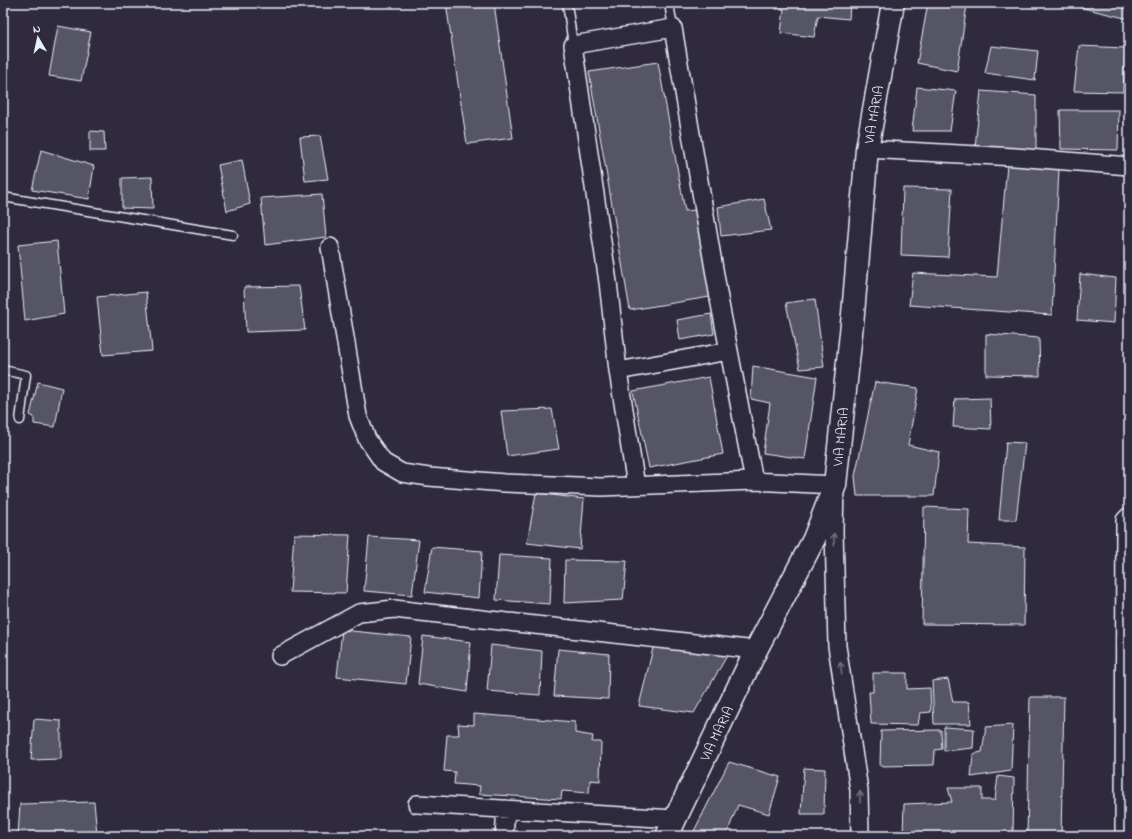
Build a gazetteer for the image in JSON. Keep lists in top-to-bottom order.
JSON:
{
  "streets": {
    "street": ["VIA MARIA"]
  },
  "north": "top"
}
